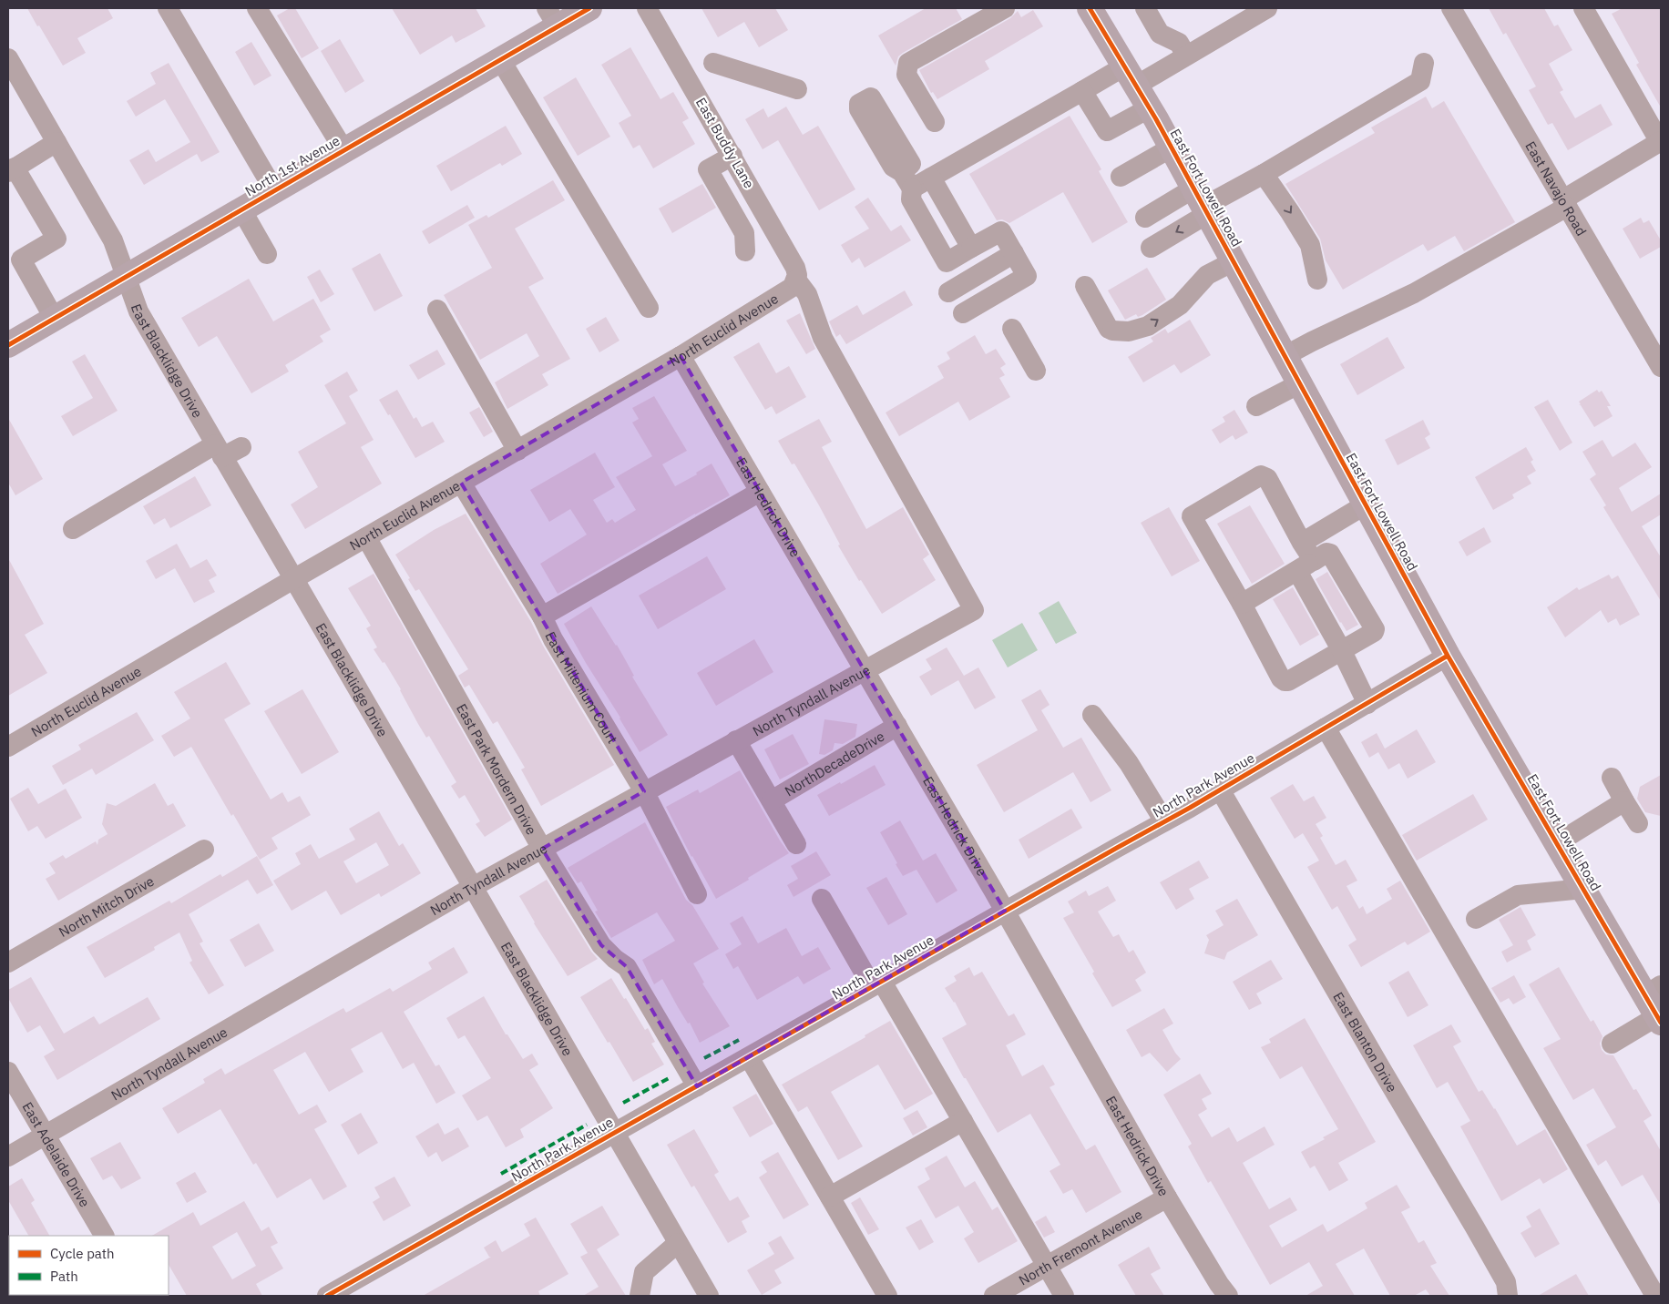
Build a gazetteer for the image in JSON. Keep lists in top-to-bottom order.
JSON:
{
  "streets": {
    "main road": ["North 1st Avenue", "East Fort Lowell Road"],
    "street": [
      "East Buddy Lane",
      "East Navajo Road",
      "North Euclid Avenue",
      "East Blacklidge Drive",
      "East Hedrick Drive",
      "East Millenium Court",
      "North Tyndall Avenue",
      "NorthDecadeDrive",
      "East Park Mordern Drive",
      "North Park Avenue",
      "North Mitch Drive",
      "East Blanton Drive",
      "East Adelaide Drive",
      "North Fremont Avenue"
    ]
  },
  "crossings": [
    ["East Buddy Lane", "North Euclid Avenue"],
    ["East Buddy Lane", "North Tyndall Avenue"],
    ["North 1st Avenue", "East Blacklidge Drive"],
    ["East Fort Lowell Road", "North Park Avenue"],
    ["North Euclid Avenue", "East Blacklidge Drive"],
    ["North Euclid Avenue", "East Hedrick Drive"],
    ["North Euclid Avenue", "East Millenium Court"],
    ["North Euclid Avenue", "East Park Mordern Drive"],
    ["East Blacklidge Drive", "North Tyndall Avenue"],
    ["East Blacklidge Drive", "North Park Avenue"],
    ["East Hedrick Drive", "North Tyndall Avenue"],
    ["East Hedrick Drive", "NorthDecadeDrive"],
    ["East Hedrick Drive", "North Park Avenue"],
    ["East Hedrick Drive", "North Fremont Avenue"],
    ["East Millenium Court", "North Tyndall Avenue"],
    ["North Tyndall Avenue", "East Park Mordern Drive"],
    ["North Tyndall Avenue", "East Adelaide Drive"],
    ["East Park Mordern Drive", "North Park Avenue"],
    ["North Park Avenue", "East Blanton Drive"]
  ],
  "legend": ["Cycle path", "Path"]
}
